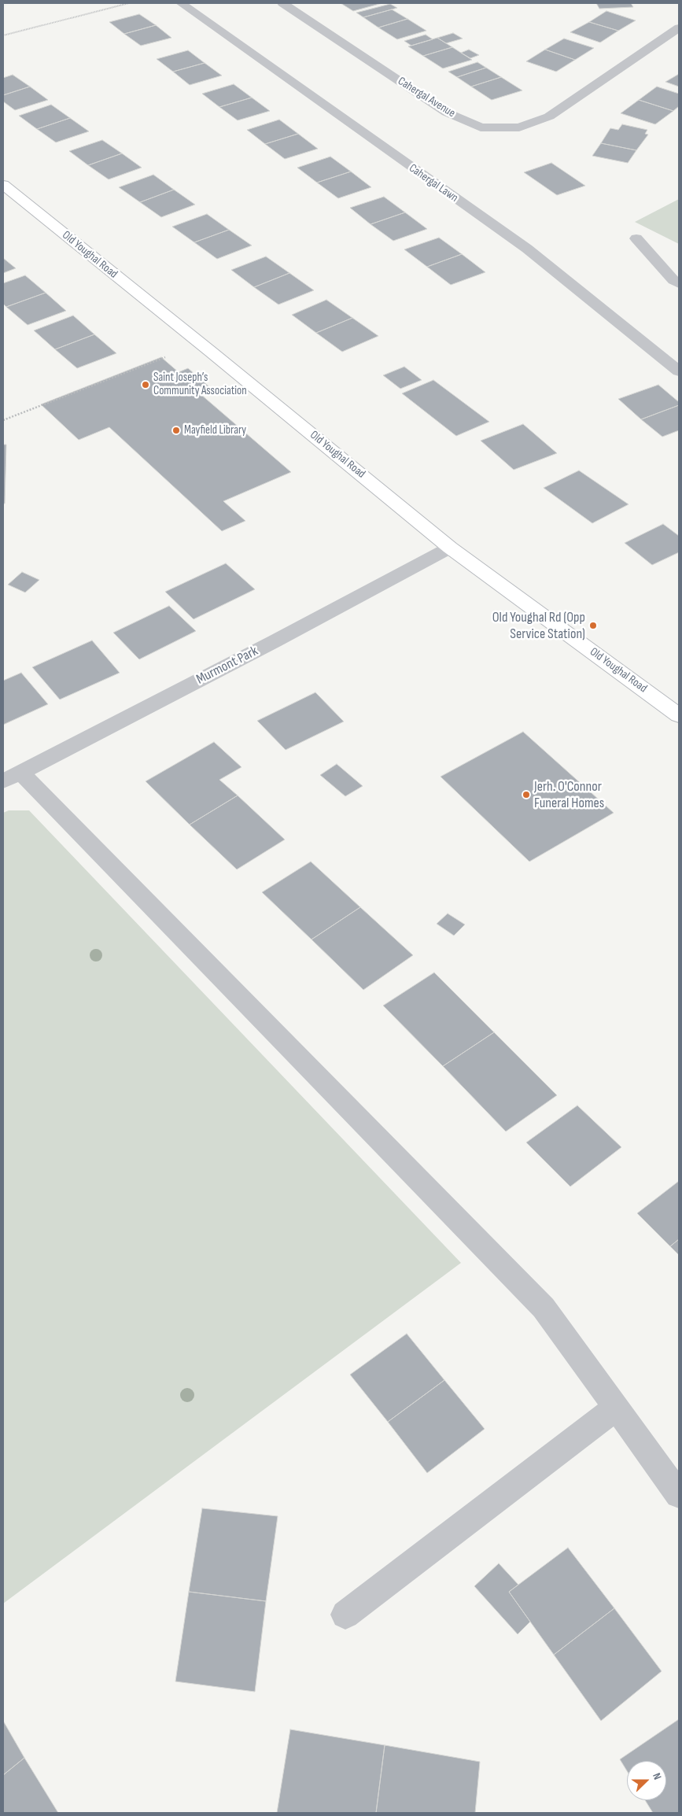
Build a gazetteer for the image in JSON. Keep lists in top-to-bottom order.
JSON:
{
  "streets": {
    "street": [
      "Cahergal Avenue",
      "Cahergal Lawn",
      "Old Youghal Road",
      "Murmont Park"
    ]
  },
  "crossings": [
    ["Old Youghal Road", "Murmont Park"]
  ],
  "places": [
    "Saint Joseph’s Community Association",
    "Mayfield Library",
    "Old Youghal Rd (Opp Service Station)",
    "Jerh. O'Connor Funeral Homes"
  ],
  "north": "right"
}
